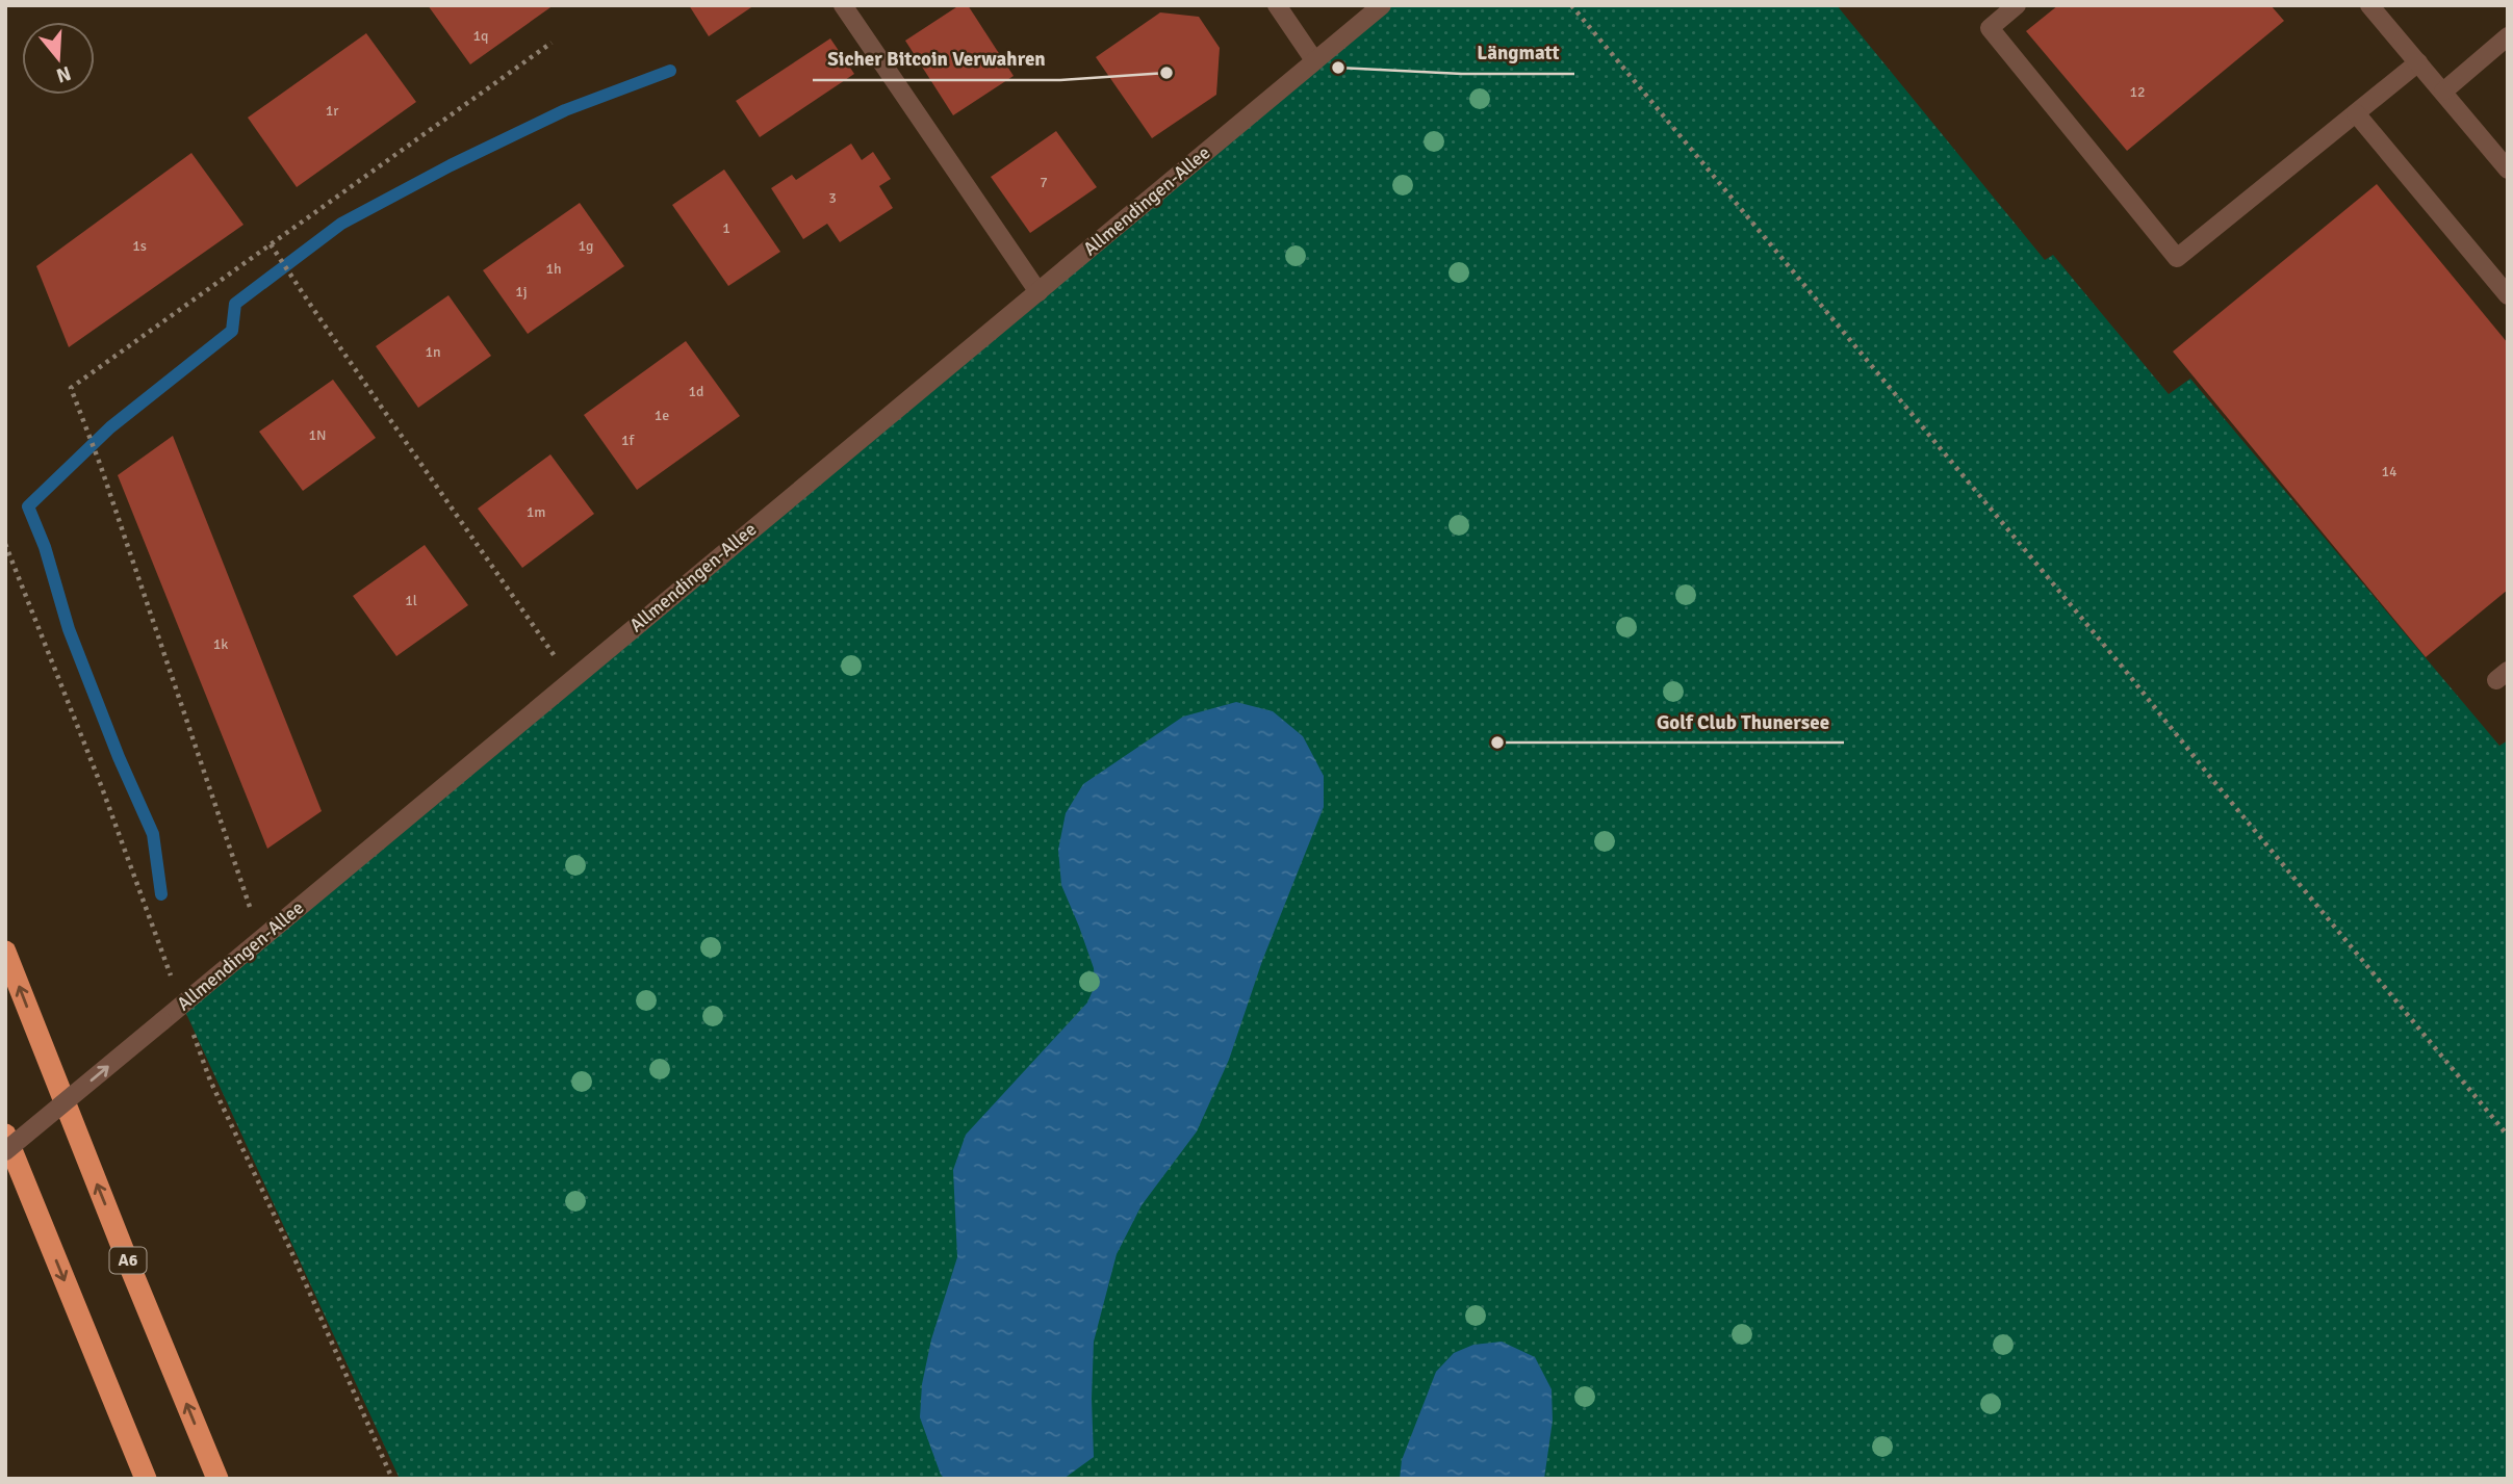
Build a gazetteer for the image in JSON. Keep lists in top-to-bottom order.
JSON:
{
  "streets": {
    "highway": ["A6"],
    "street": ["Allmendingen-Allee"]
  },
  "places": ["Längmatt", "Sicher Bitcoin Verwahren", "Golf Club Thunersee"],
  "house_numbers": [
    "1q",
    "12",
    "1r",
    "7",
    "3",
    "1",
    "1s",
    "1g",
    "1h",
    "1j",
    "1n",
    "1d",
    "1e",
    "1N",
    "1f",
    "14",
    "1m",
    "1l",
    "1k"
  ],
  "north": "bottom"
}
